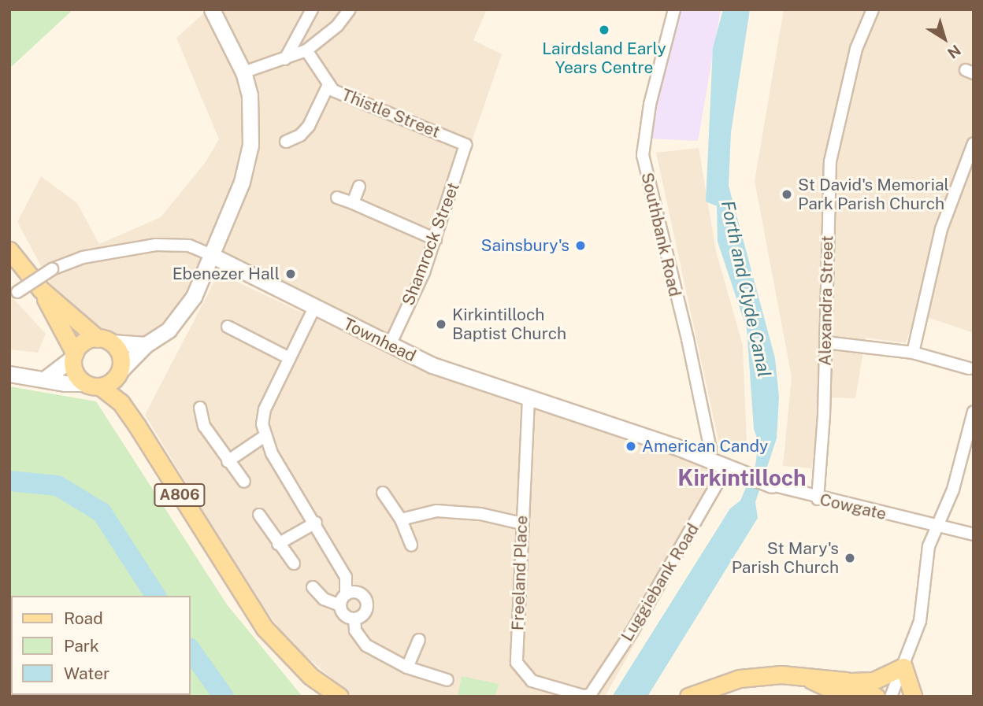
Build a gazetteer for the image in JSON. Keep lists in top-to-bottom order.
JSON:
{
  "streets": {
    "main road": ["A806"],
    "street": [
      "Thistle Street",
      "Southbank Road",
      "Shamrock Street",
      "Alexandra Street",
      "Townhead",
      "Cowgate",
      "Freeland Place",
      "Luggiebank Road"
    ]
  },
  "crossings": [
    ["Thistle Street", "Shamrock Street"],
    ["Southbank Road", "Townhead"],
    ["Shamrock Street", "Townhead"],
    ["Alexandra Street", "Cowgate"],
    ["Townhead", "Cowgate"],
    ["Townhead", "Freeland Place"],
    ["Townhead", "Luggiebank Road"],
    ["Cowgate", "Luggiebank Road"],
    ["Freeland Place", "Luggiebank Road"]
  ],
  "districts": ["Kirkintilloch"],
  "water": ["Forth and Clyde Canal"],
  "places": [
    "Lairdsland Early Years Centre",
    "St David's Memorial Park Parish Church",
    "Sainsbury's",
    "Ebenezer Hall",
    "Kirkintilloch Baptist Church",
    "American Candy",
    "St Mary's Parish Church"
  ],
  "legend": ["Road", "Park", "Water"],
  "north": "bottom right"
}
